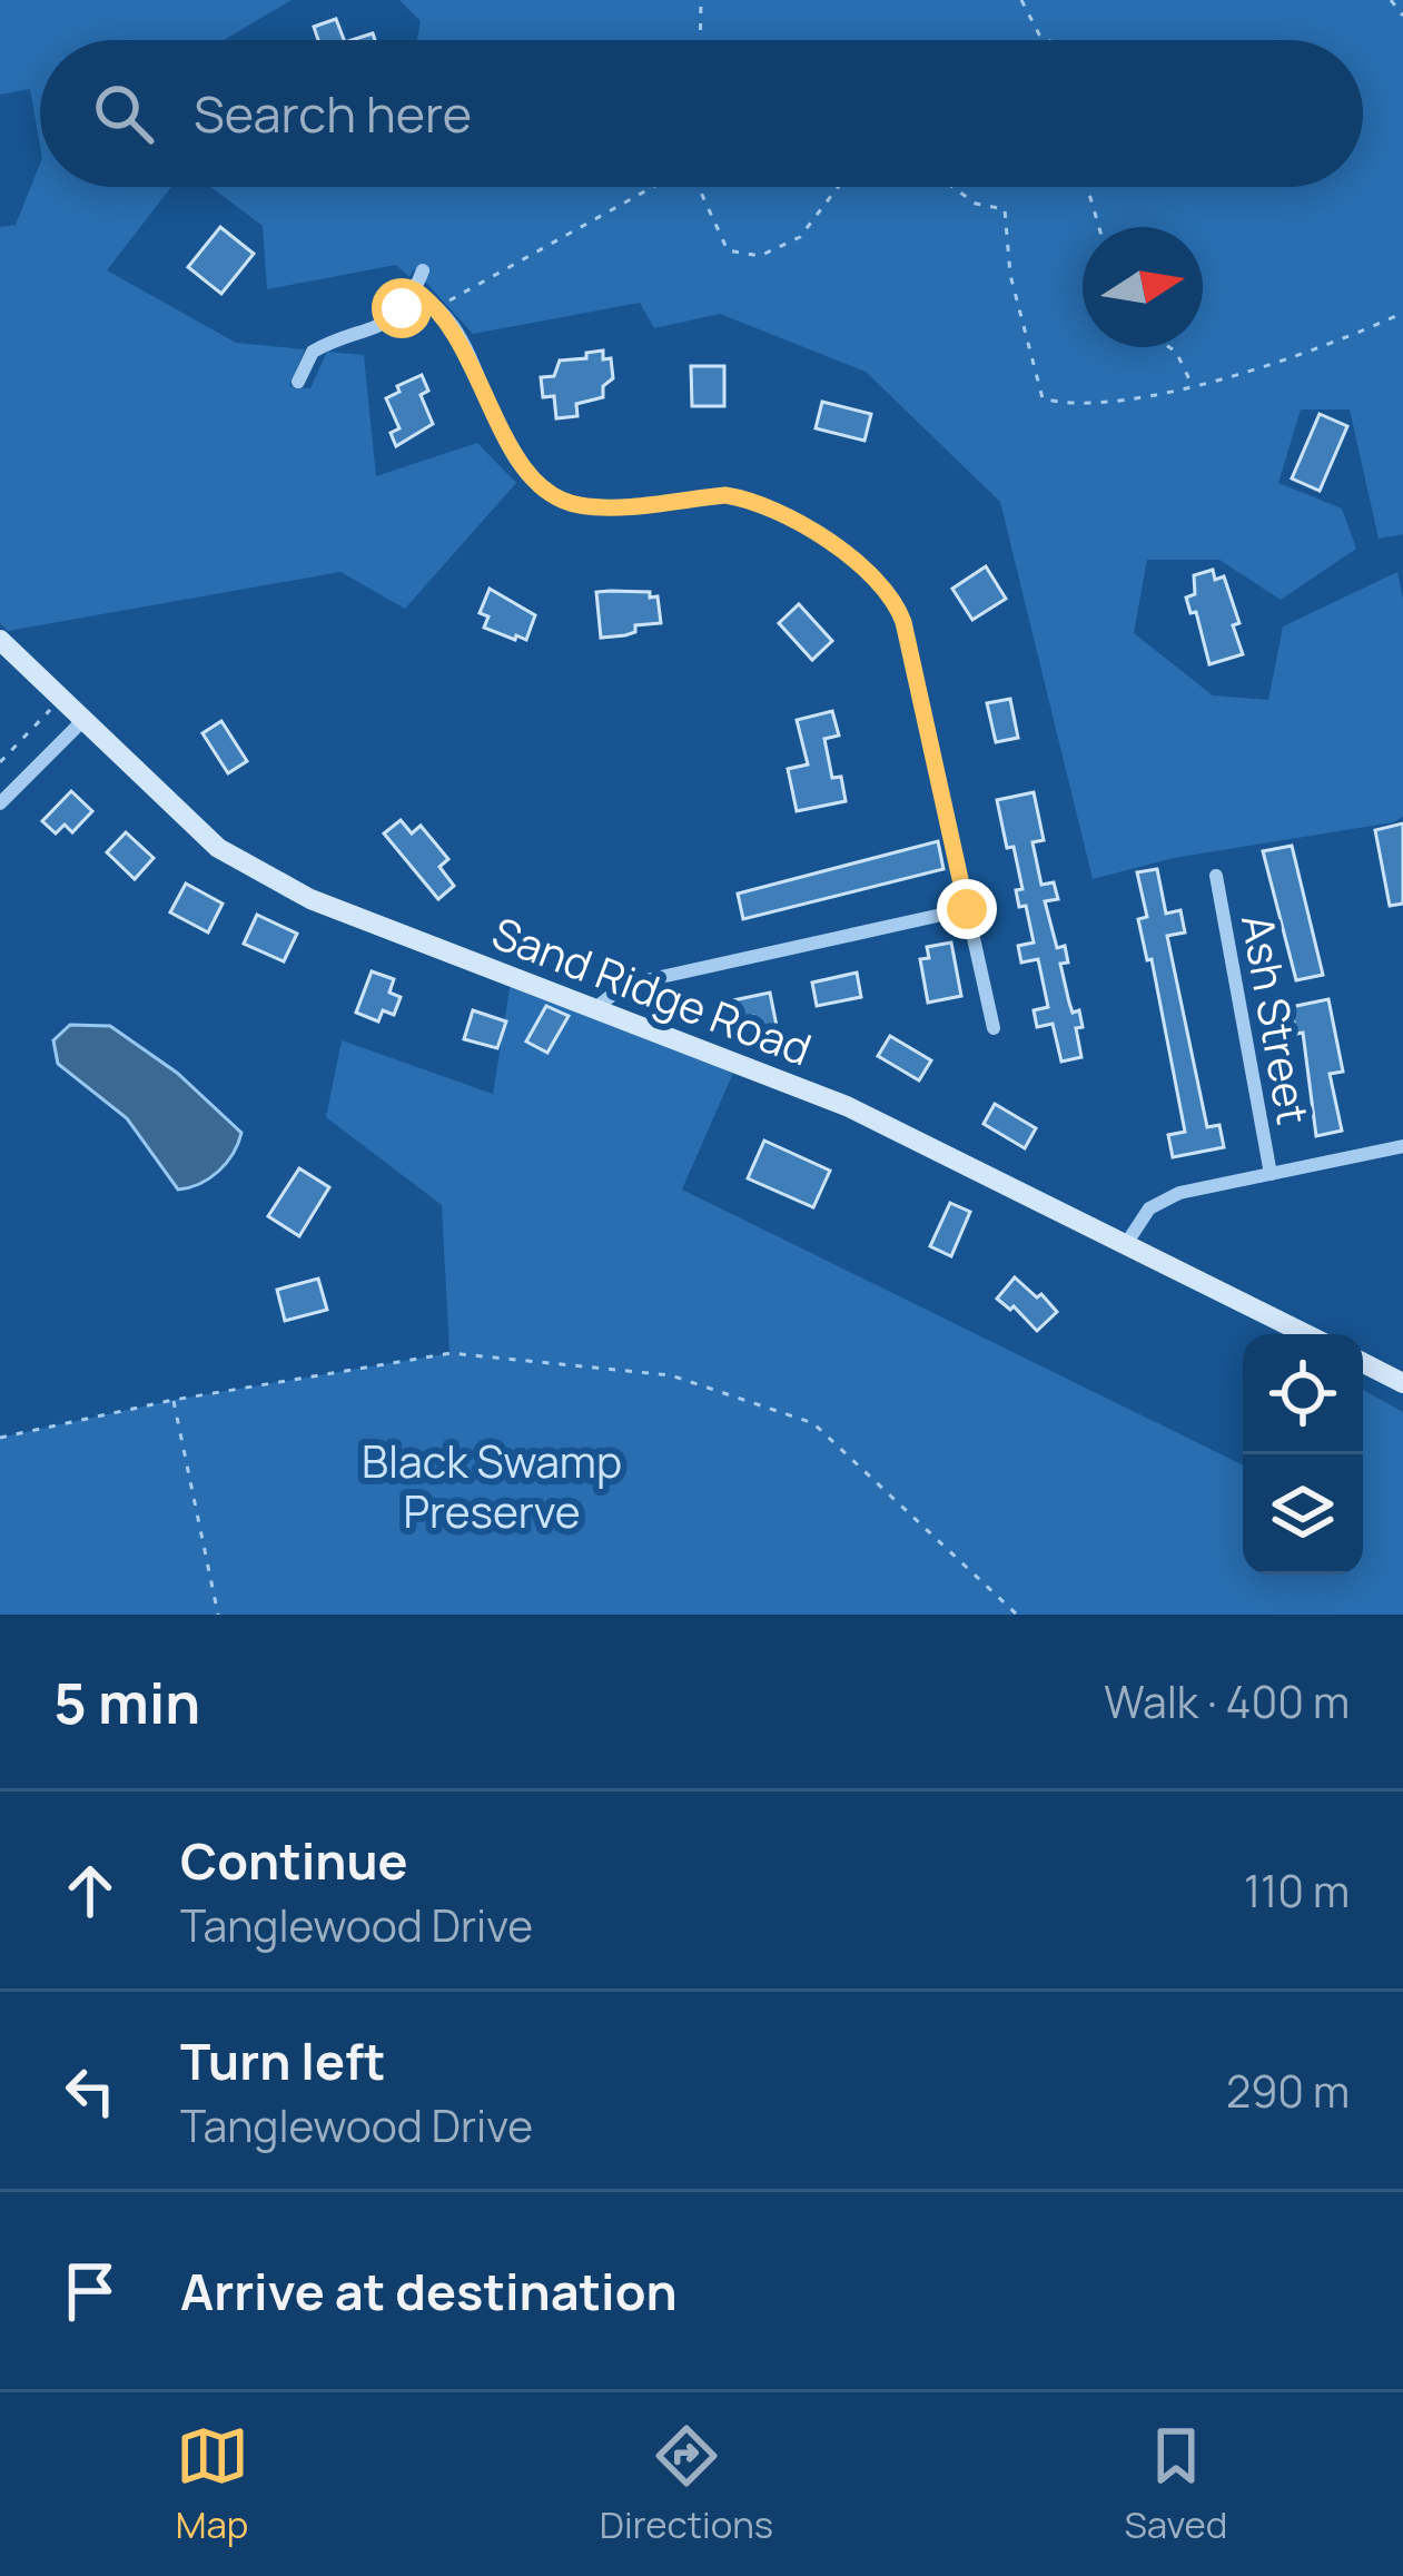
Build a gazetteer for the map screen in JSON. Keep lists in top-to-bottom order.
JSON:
{
  "streets": {
    "street": ["Sand Ridge Road", "Ash Street"]
  },
  "parks": ["Black Swamp Preserve"],
  "north": "right",
  "page": {
    "search": "Search here",
    "heading": ["5 min", "Walk · 400 m"],
    "list": [
      ["Continue", "Tanglewood Drive", "110 m"],
      ["Turn left", "Tanglewood Drive", "290 m"],
      "Arrive at destination"
    ],
    "nav": ["Map", "Directions", "Saved"]
  }
}
